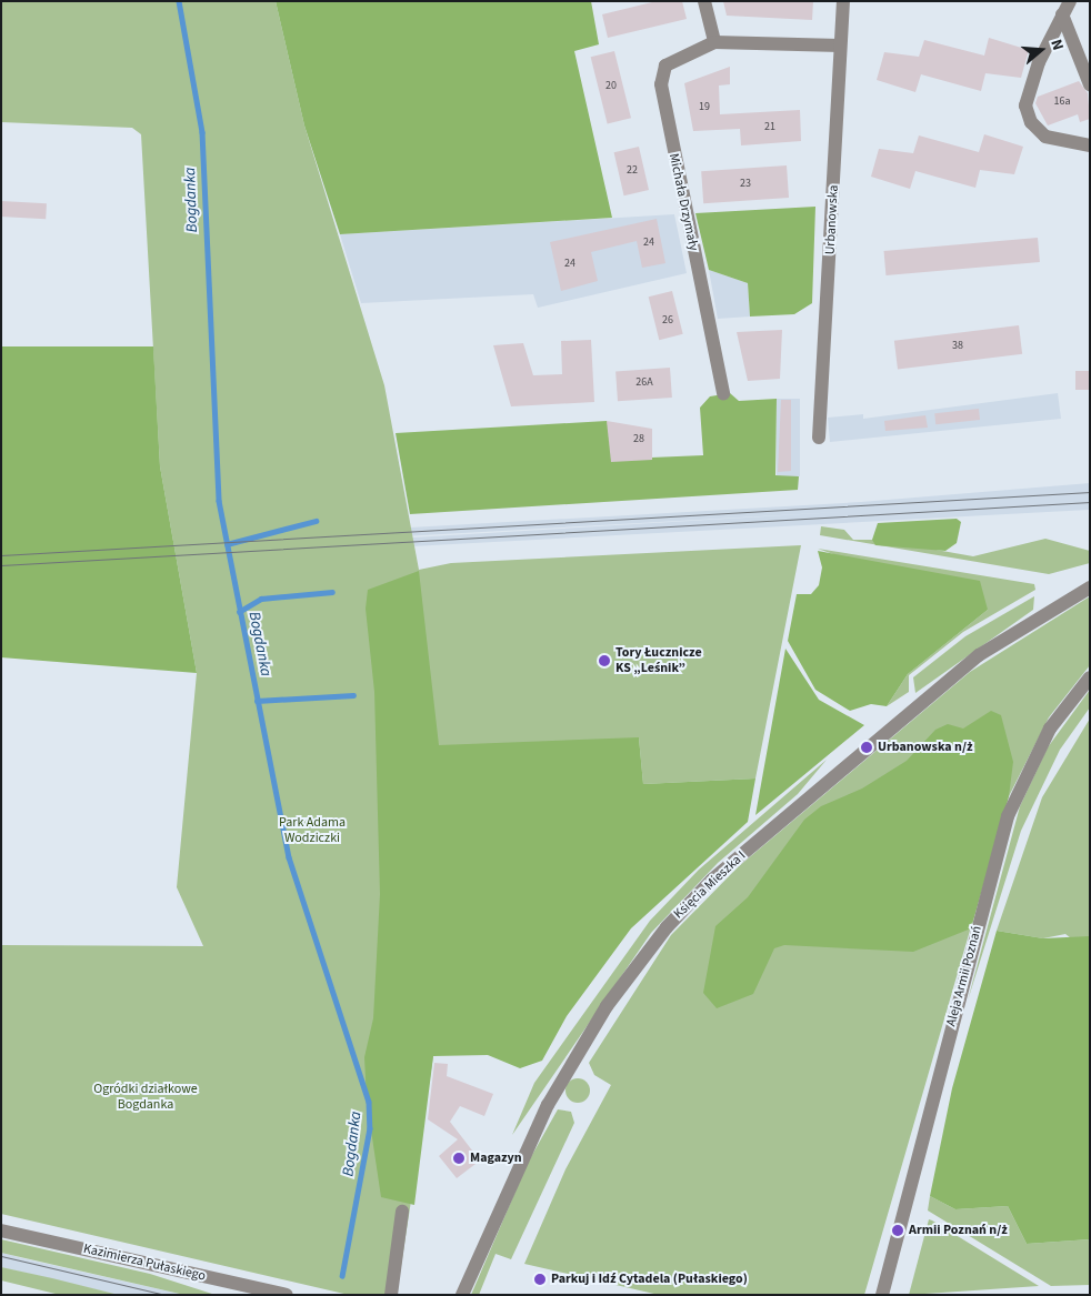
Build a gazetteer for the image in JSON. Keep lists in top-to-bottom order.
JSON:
{
  "streets": {
    "street": [
      "Michała Drzymały",
      "Urbanowska",
      "Księcia Mieszka I",
      "Aleja Armii Poznań",
      "Kazimierza Pułaskiego"
    ]
  },
  "crossings": [
    ["Michała Drzymały", "Urbanowska"]
  ],
  "water": ["Bogdanka"],
  "parks": ["Park Adama Wodziczki", "Ogródki działkowe Bogdanka"],
  "places": [
    "Tory Łucznicze KS „Leśnik”",
    "Urbanowska n/ż",
    "Magazyn",
    "Armii Poznań n/ż",
    "Parkuj i Idź Cytadela (Pułaskiego)"
  ],
  "house_numbers": [
    "20",
    "16a",
    "19",
    "21",
    "22",
    "23",
    "24",
    "24",
    "26",
    "38",
    "26A",
    "28"
  ],
  "north": "right"
}
